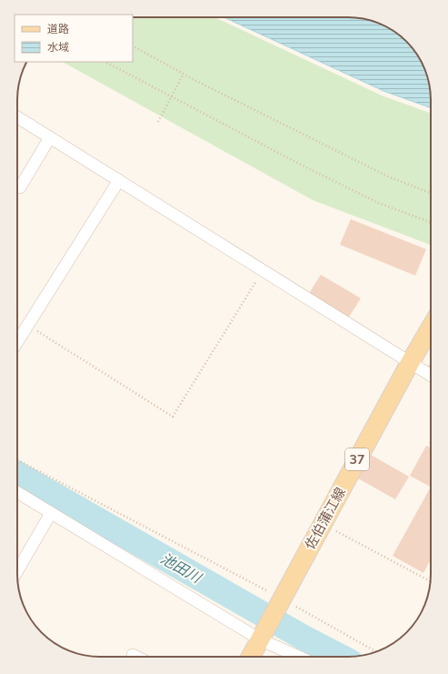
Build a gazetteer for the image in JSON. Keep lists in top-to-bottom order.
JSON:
{
  "streets": {
    "main road": ["37", "佐伯蒲江線"]
  },
  "water": ["池田川"],
  "legend": ["道路", "水域"]
}
